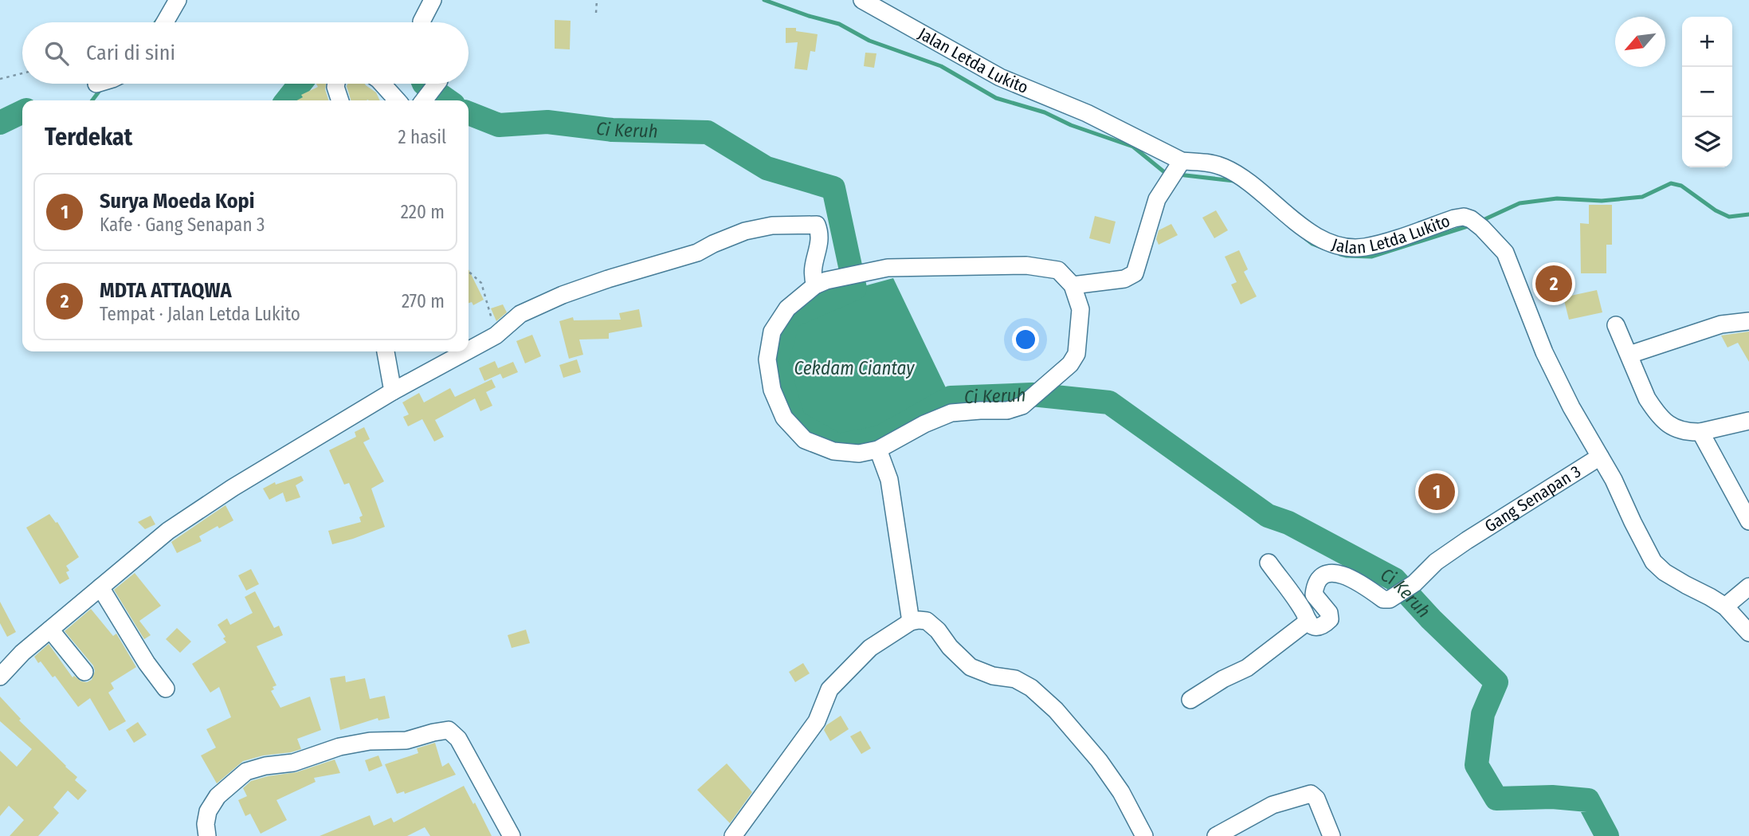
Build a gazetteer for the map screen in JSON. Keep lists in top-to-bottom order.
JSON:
{
  "streets": {
    "street": ["Jalan Letda Lukito", "Gang Senapan 3"]
  },
  "crossings": [
    ["Jalan Letda Lukito", "Gang Senapan 3"]
  ],
  "water": ["Ci Keruh", "Cekdam Ciantay"],
  "north": "bottom left",
  "page": {
    "map_buttons": ["+", "−"],
    "search": "Cari di sini",
    "heading": ["Terdekat", "2 hasil"],
    "list": [
      {
        "mark": "1",
        "name": "Surya Moeda Kopi",
        "note": "Kafe · Gang Senapan 3",
        "value": "220 m"
      },
      {
        "mark": "2",
        "name": "MDTA ATTAQWA",
        "note": "Tempat · Jalan Letda Lukito",
        "value": "270 m"
      }
    ],
    "pins": ["2", "1"]
  }
}
